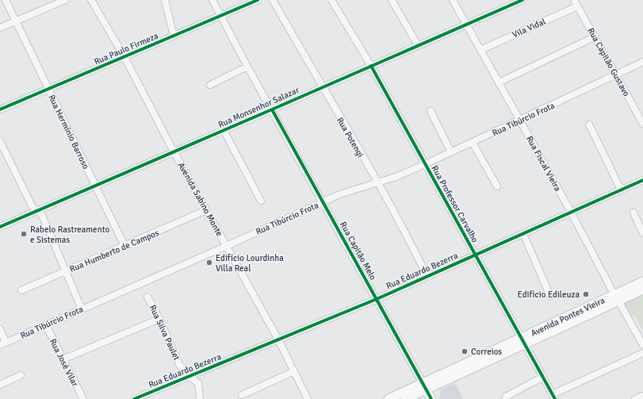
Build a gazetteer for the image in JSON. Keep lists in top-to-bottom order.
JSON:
{
  "streets": {
    "main road": ["Rua Capitão Melo", "Avenida Pontes Vieira"],
    "street": [
      "Vila Vidal",
      "Rua Paulo Firmeza",
      "Rua Capitão Gustavo",
      "Rua Monsenhor Salazar",
      "Rua Tibúrcio Frota",
      "Rua Hermínio Barroso",
      "Rua Potengi",
      "Rua Fiscal Vieira",
      "Avenida Sabino Monte",
      "Rua Professor Carvalho",
      "Rua Humberto de Campos",
      "Rua Eduardo Bezerra",
      "Rua Silva Paulet",
      "Rua José Vilar"
    ]
  },
  "crossings": [
    ["Vila Vidal", "Rua Capitão Gustavo"],
    ["Vila Vidal", "Rua Fiscal Vieira"],
    ["Rua Paulo Firmeza", "Rua Hermínio Barroso"],
    ["Rua Paulo Firmeza", "Avenida Sabino Monte"],
    ["Rua Paulo Firmeza", "Rua Capitão Melo"],
    ["Rua Capitão Gustavo", "Rua Tibúrcio Frota"],
    ["Rua Monsenhor Salazar", "Rua Hermínio Barroso"],
    ["Rua Monsenhor Salazar", "Rua Potengi"],
    ["Rua Monsenhor Salazar", "Rua Fiscal Vieira"],
    ["Rua Monsenhor Salazar", "Avenida Sabino Monte"],
    ["Rua Monsenhor Salazar", "Rua Professor Carvalho"],
    ["Rua Monsenhor Salazar", "Rua Capitão Melo"],
    ["Rua Tibúrcio Frota", "Rua Potengi"],
    ["Rua Tibúrcio Frota", "Rua Fiscal Vieira"],
    ["Rua Tibúrcio Frota", "Avenida Sabino Monte"],
    ["Rua Tibúrcio Frota", "Rua Professor Carvalho"],
    ["Rua Tibúrcio Frota", "Rua Capitão Melo"],
    ["Rua Tibúrcio Frota", "Rua José Vilar"],
    ["Rua Hermínio Barroso", "Rua Humberto de Campos"],
    ["Rua Potengi", "Rua Eduardo Bezerra"],
    ["Rua Fiscal Vieira", "Rua Eduardo Bezerra"],
    ["Rua Fiscal Vieira", "Avenida Pontes Vieira"],
    ["Avenida Sabino Monte", "Rua Humberto de Campos"],
    ["Avenida Sabino Monte", "Rua Eduardo Bezerra"],
    ["Rua Professor Carvalho", "Rua Eduardo Bezerra"],
    ["Rua Professor Carvalho", "Avenida Pontes Vieira"],
    ["Rua Capitão Melo", "Rua Eduardo Bezerra"],
    ["Rua Capitão Melo", "Avenida Pontes Vieira"],
    ["Rua Eduardo Bezerra", "Rua Silva Paulet"]
  ],
  "places": [
    "Rabelo Rastreamento e Sistemas",
    "Edifício Lourdinha Villa Real",
    "Edifício Edileuza",
    "Correios"
  ]
}
